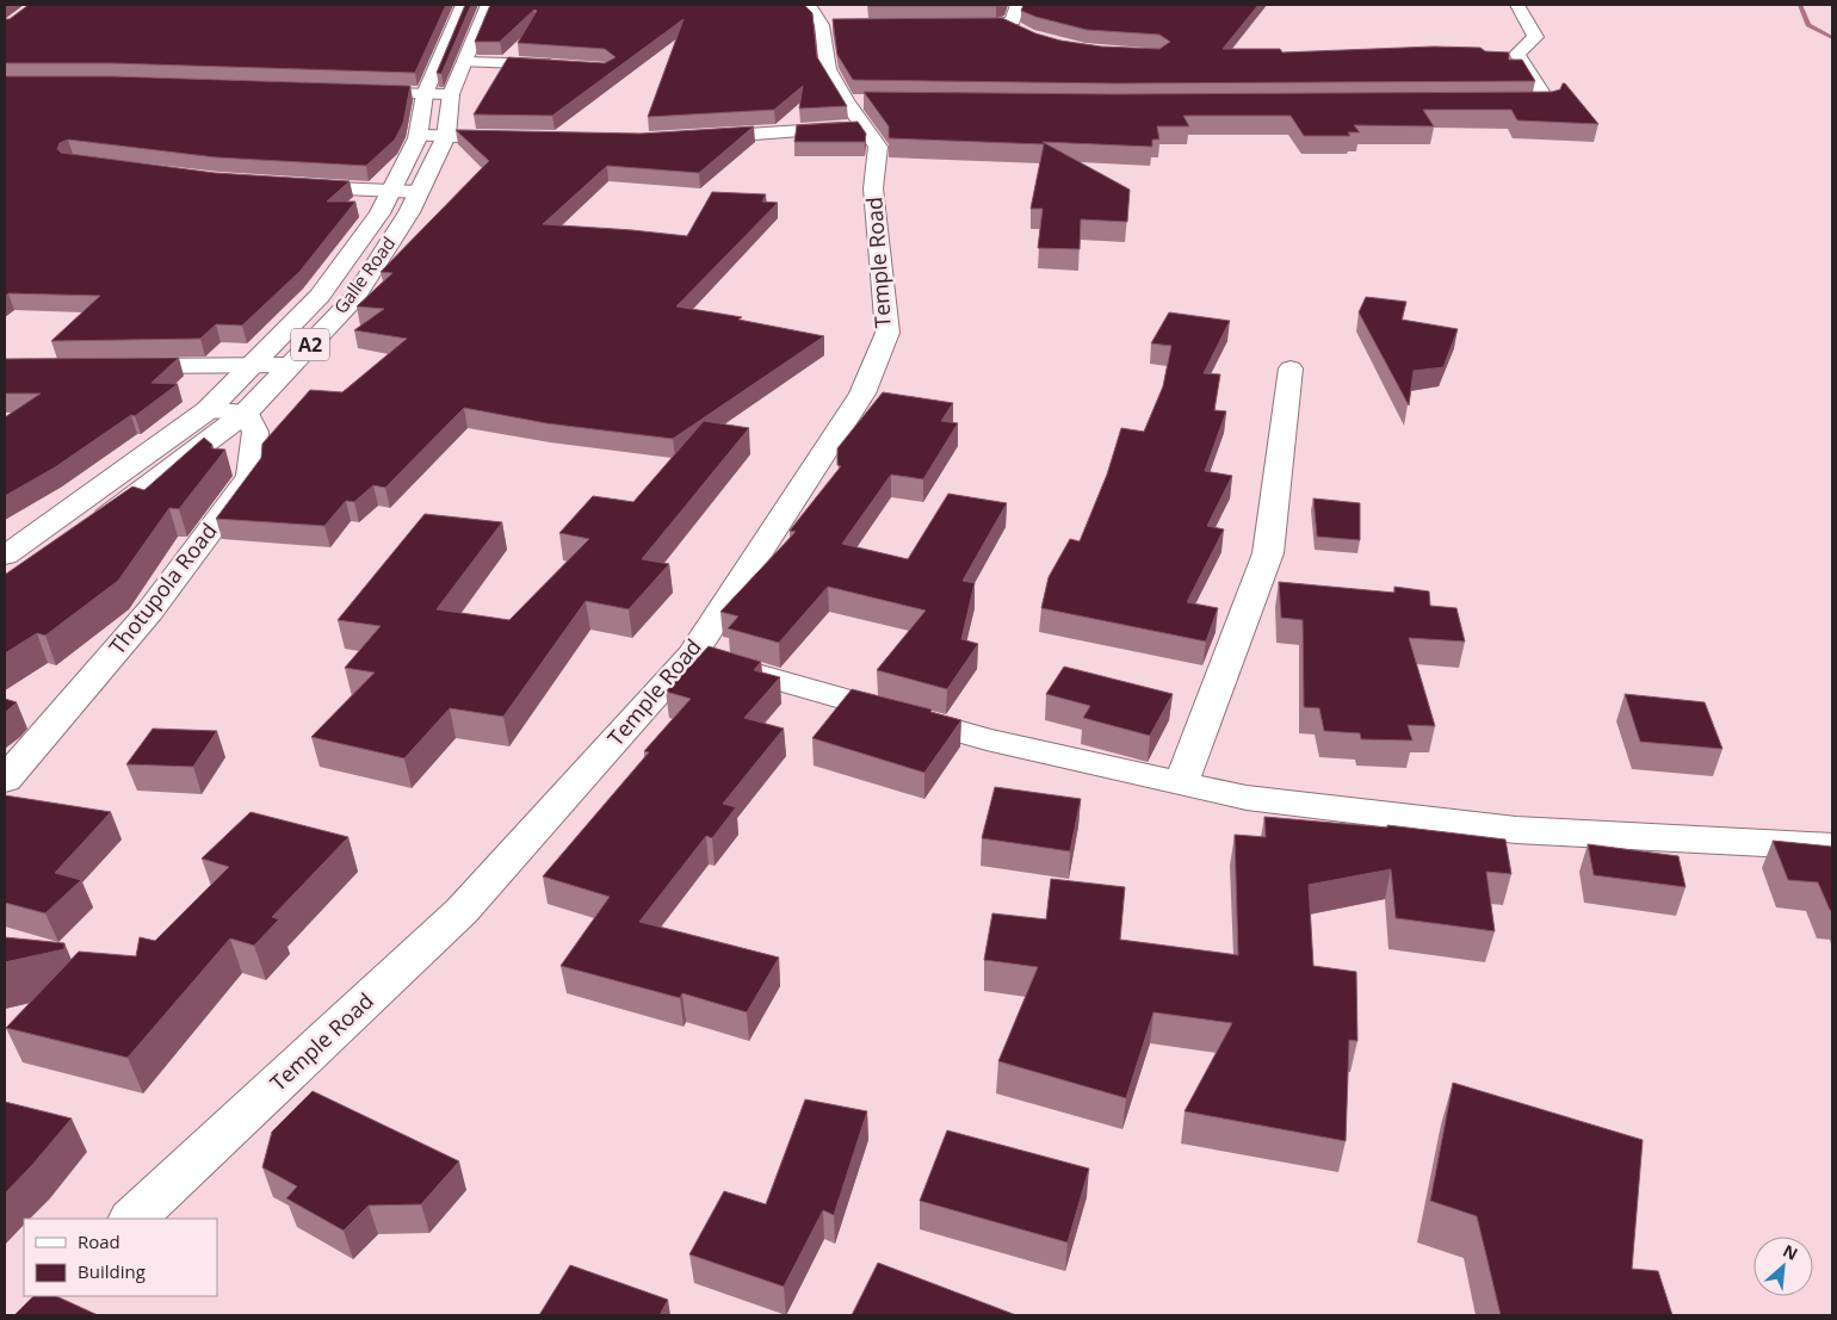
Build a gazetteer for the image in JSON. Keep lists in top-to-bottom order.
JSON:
{
  "streets": {
    "main road": [
      "Temple Road",
      "Galle Road",
      "A2",
      "Thotupola Road"
    ]
  },
  "crossings": [
    ["Galle Road", "Thotupola Road"]
  ],
  "legend": ["Road", "Building"],
  "north": "top right"
}
